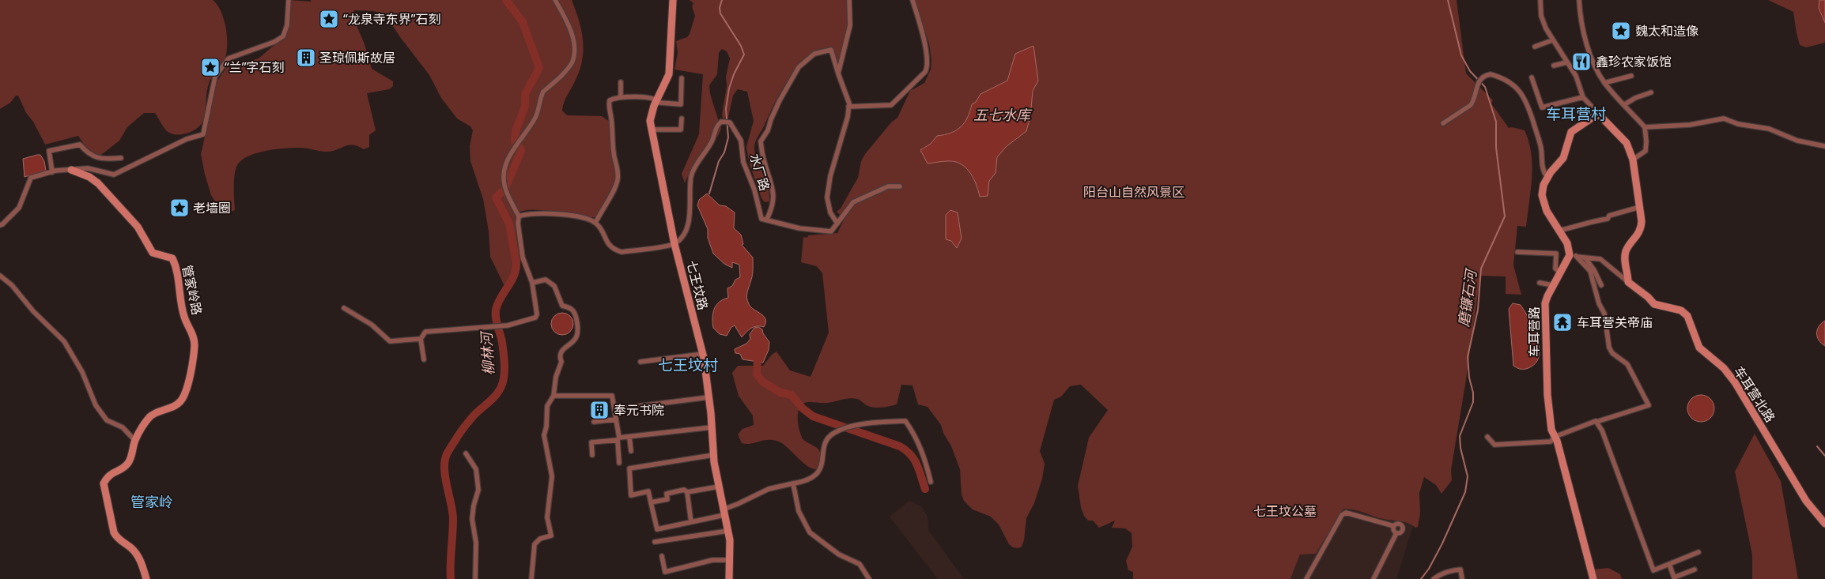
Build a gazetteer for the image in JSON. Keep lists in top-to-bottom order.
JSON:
{
  "streets": {
    "street": [
      "水厂路",
      "七王坟路",
      "管家岭路",
      "车耳营路",
      "车耳营北路"
    ]
  },
  "crossings": [
    ["水厂路", "七王坟路"]
  ],
  "districts": ["车耳营村", "七王坟村", "管家岭"],
  "water": ["五七水库", "磨镰石河", "柳林河"],
  "parks": ["阳台山自然风景区", "七王坟公墓"],
  "places": {
    "place": [
      "“龙泉寺东界”石刻",
      "魏太和造像",
      "“兰”字石刻",
      "老墙圈"
    ],
    "building": ["圣琼佩斯故居", "奉元书院"],
    "restaurant": ["鑫珍农家饭馆"],
    "temple": ["车耳营关帝庙"]
  }
}
